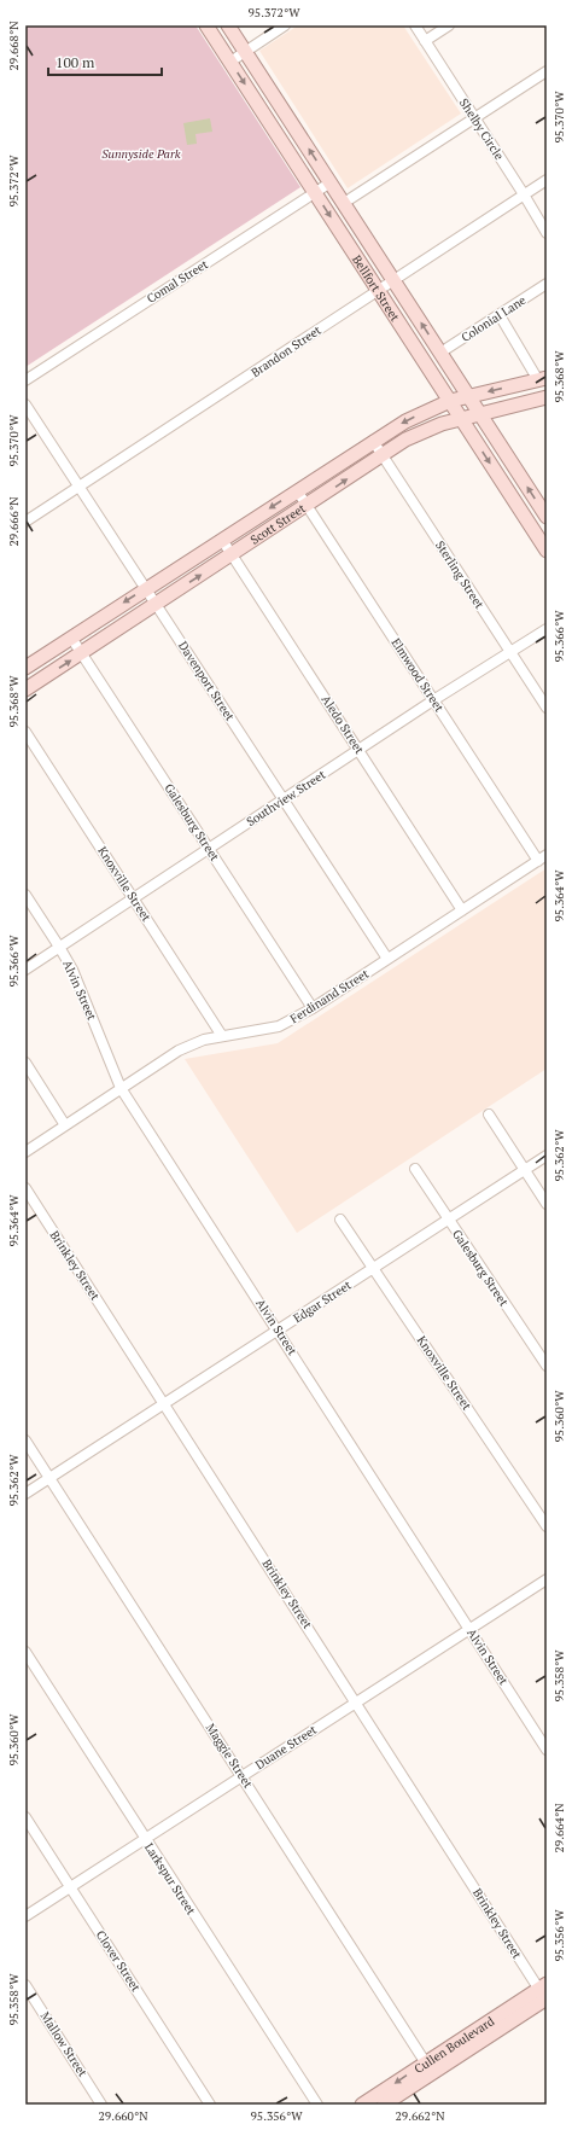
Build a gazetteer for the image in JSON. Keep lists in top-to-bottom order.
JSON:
{
  "streets": {
    "main road": ["Bellfort Street", "Scott Street", "Cullen Boulevard"],
    "street": [
      "Shelby Circle",
      "Comal Street",
      "Colonial Lane",
      "Brandon Street",
      "Sterling Street",
      "Elmwood Street",
      "Davenport Street",
      "Aledo Street",
      "Southview Street",
      "Galesburg Street",
      "Knoxville Street",
      "Alvin Street",
      "Ferdinand Street",
      "Brinkley Street",
      "Edgar Street",
      "Duane Street",
      "Maggie Street",
      "Larkspur Street",
      "Clover Street",
      "Mallow Street"
    ]
  },
  "crossings": [
    ["Shelby Circle", "Brandon Street"],
    ["Comal Street", "Bellfort Street"],
    ["Bellfort Street", "Colonial Lane"],
    ["Bellfort Street", "Brandon Street"],
    ["Bellfort Street", "Scott Street"],
    ["Brandon Street", "Davenport Street"],
    ["Scott Street", "Sterling Street"],
    ["Scott Street", "Elmwood Street"],
    ["Scott Street", "Davenport Street"],
    ["Scott Street", "Aledo Street"],
    ["Scott Street", "Galesburg Street"],
    ["Sterling Street", "Southview Street"],
    ["Elmwood Street", "Southview Street"],
    ["Elmwood Street", "Ferdinand Street"],
    ["Davenport Street", "Southview Street"],
    ["Davenport Street", "Ferdinand Street"],
    ["Aledo Street", "Southview Street"],
    ["Aledo Street", "Ferdinand Street"],
    ["Southview Street", "Galesburg Street"],
    ["Southview Street", "Knoxville Street"],
    ["Southview Street", "Alvin Street"],
    ["Galesburg Street", "Ferdinand Street"],
    ["Galesburg Street", "Edgar Street"],
    ["Knoxville Street", "Ferdinand Street"],
    ["Knoxville Street", "Edgar Street"],
    ["Alvin Street", "Ferdinand Street"],
    ["Alvin Street", "Edgar Street"],
    ["Alvin Street", "Duane Street"],
    ["Brinkley Street", "Edgar Street"],
    ["Brinkley Street", "Duane Street"],
    ["Brinkley Street", "Cullen Boulevard"],
    ["Edgar Street", "Maggie Street"],
    ["Duane Street", "Maggie Street"],
    ["Duane Street", "Larkspur Street"],
    ["Duane Street", "Clover Street"],
    ["Maggie Street", "Cullen Boulevard"]
  ],
  "parks": ["Sunnyside Park"],
  "scale_bar": "100 m",
  "coordinates": [
    "95.372°W",
    "29.668°N",
    "95.370°W",
    "95.368°W",
    "29.666°N",
    "95.366°W",
    "95.364°W",
    "95.362°W",
    "95.360°W",
    "95.358°W",
    "29.664°N",
    "95.356°W",
    "29.660°N",
    "29.662°N"
  ]
}
